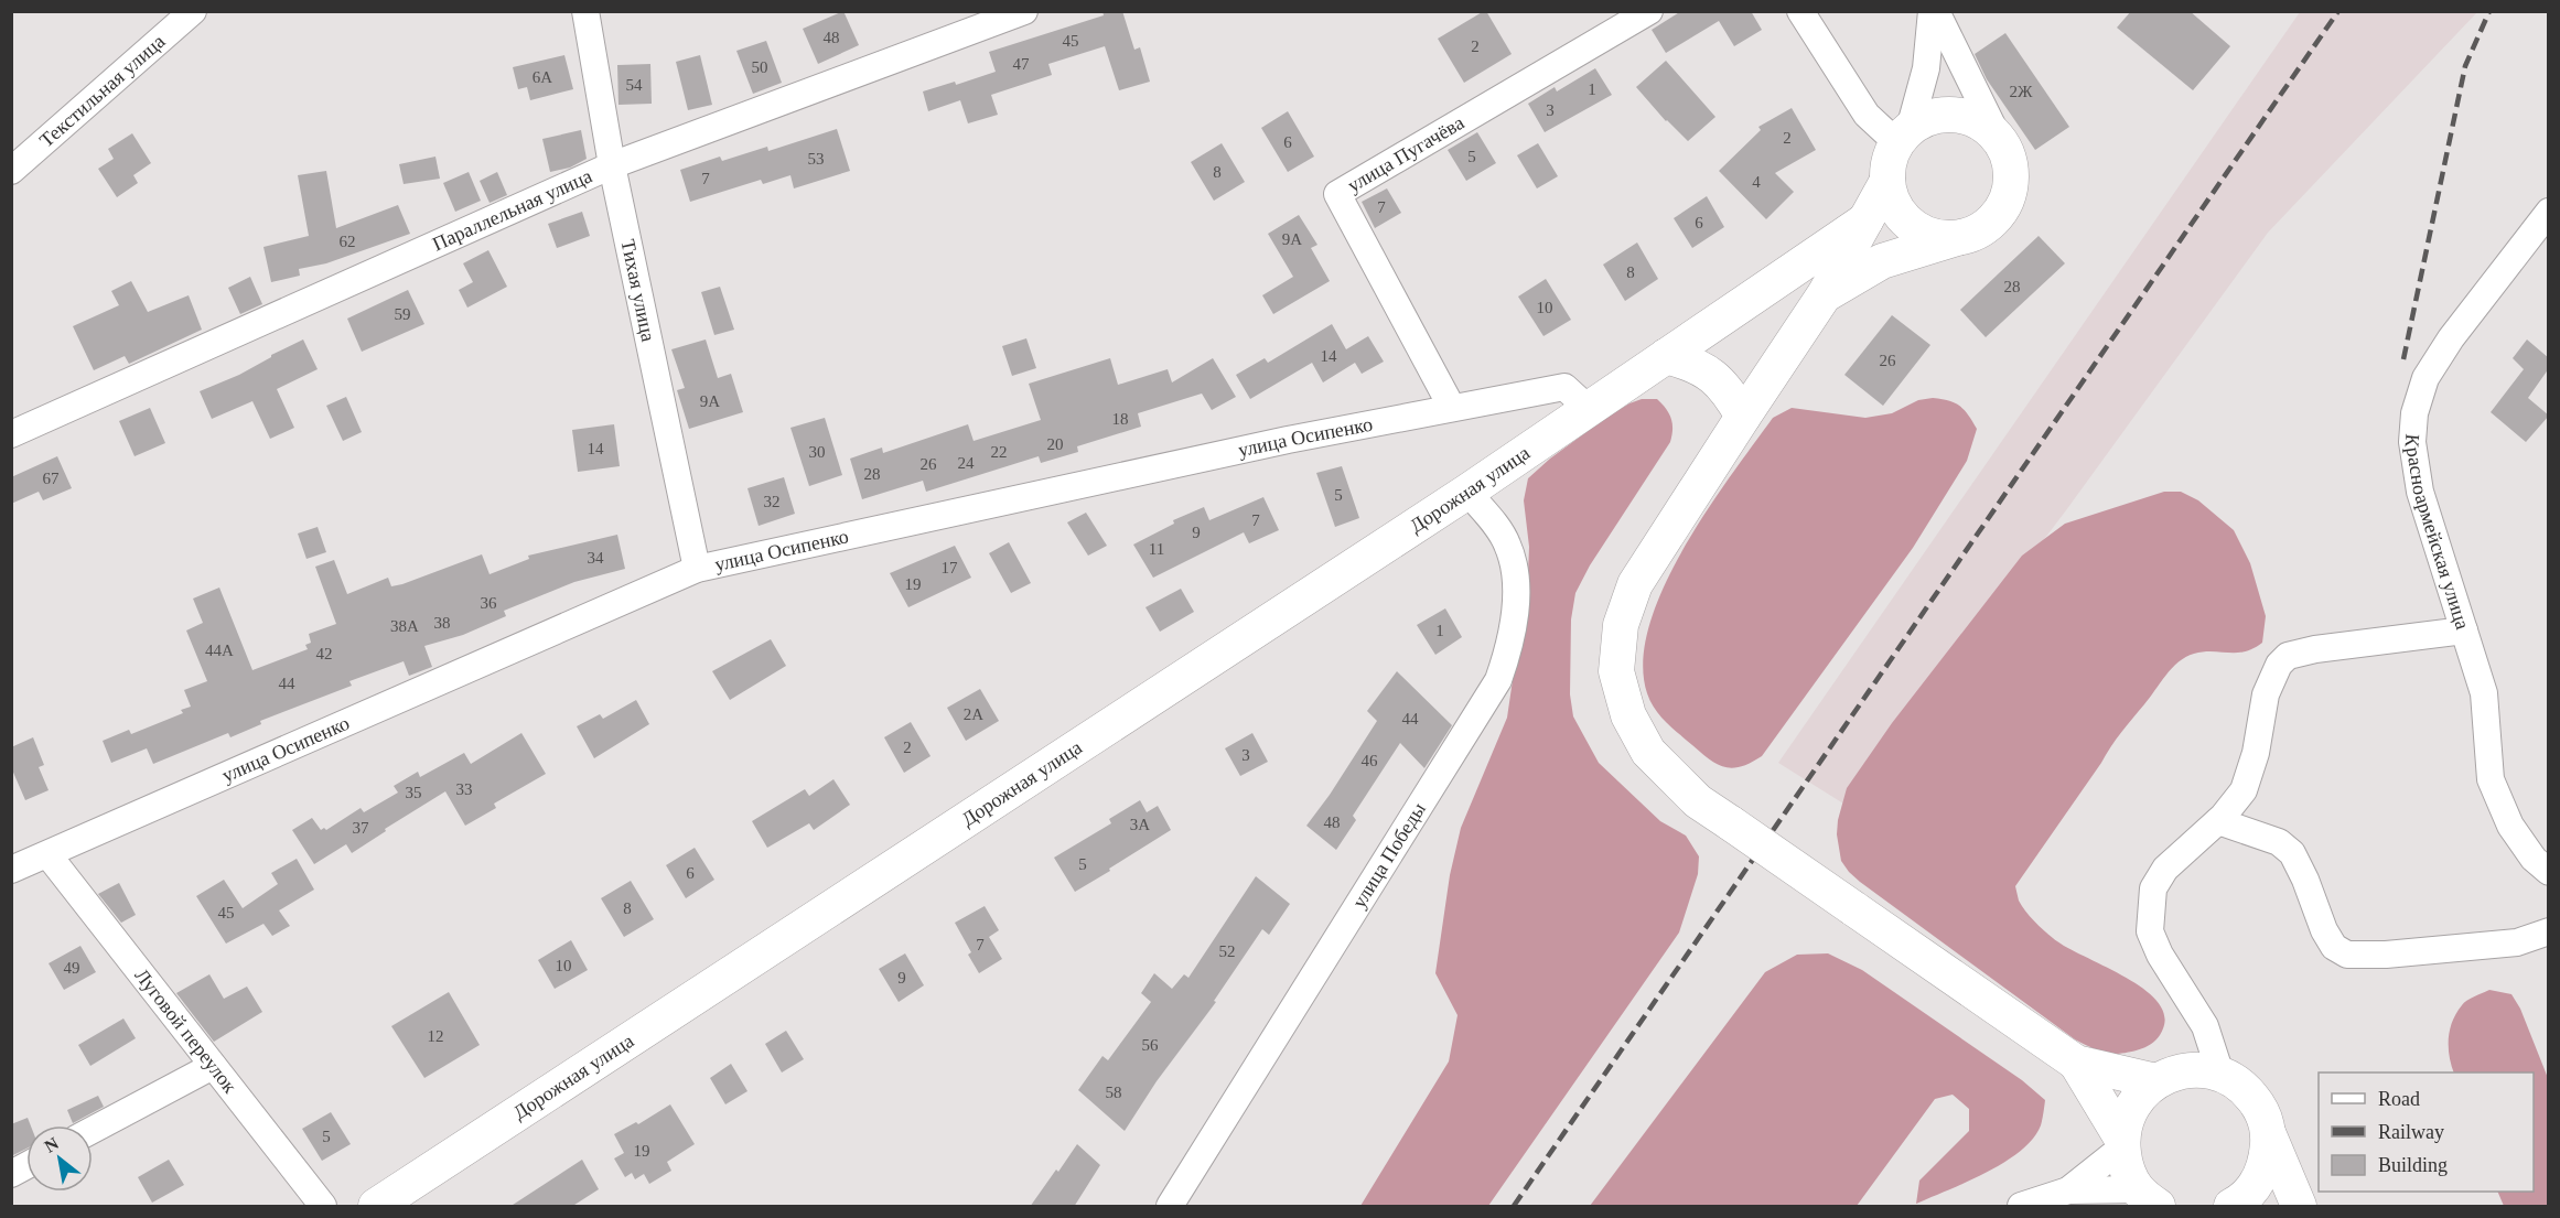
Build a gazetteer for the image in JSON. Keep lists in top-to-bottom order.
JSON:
{
  "streets": {
    "main road": ["Дорожная улица"],
    "street": [
      "Текстильная улица",
      "улица Пугачёва",
      "Параллельная улица",
      "Тихая улица",
      "улица Осипенко",
      "Красноармейская улица",
      "улица Победы",
      "Луговой переулок"
    ]
  },
  "crossings": [
    ["улица Пугачёва", "улица Осипенко"],
    ["Параллельная улица", "Тихая улица"],
    ["Тихая улица", "улица Осипенко"],
    ["улица Осипенко", "Дорожная улица"],
    ["улица Осипенко", "Луговой переулок"],
    ["Дорожная улица", "улица Победы"]
  ],
  "house_numbers": [
    "48",
    "45",
    "2",
    "47",
    "50",
    "6А",
    "54",
    "1",
    "2Ж",
    "3",
    "2",
    "6",
    "5",
    "53",
    "8",
    "7",
    "4",
    "7",
    "6",
    "9А",
    "62",
    "8",
    "28",
    "10",
    "59",
    "14",
    "26",
    "9А",
    "18",
    "20",
    "14",
    "30",
    "22",
    "24",
    "26",
    "28",
    "67",
    "5",
    "32",
    "7",
    "9",
    "11",
    "34",
    "17",
    "19",
    "36",
    "38",
    "38А",
    "1",
    "44А",
    "42",
    "44",
    "2А",
    "44",
    "2",
    "3",
    "46",
    "33",
    "35",
    "48",
    "3А",
    "37",
    "5",
    "6",
    "8",
    "45",
    "7",
    "52",
    "10",
    "49",
    "9",
    "12",
    "56",
    "58",
    "5",
    "19"
  ],
  "legend": ["Road", "Railway", "Building"],
  "north": "top left"
}
